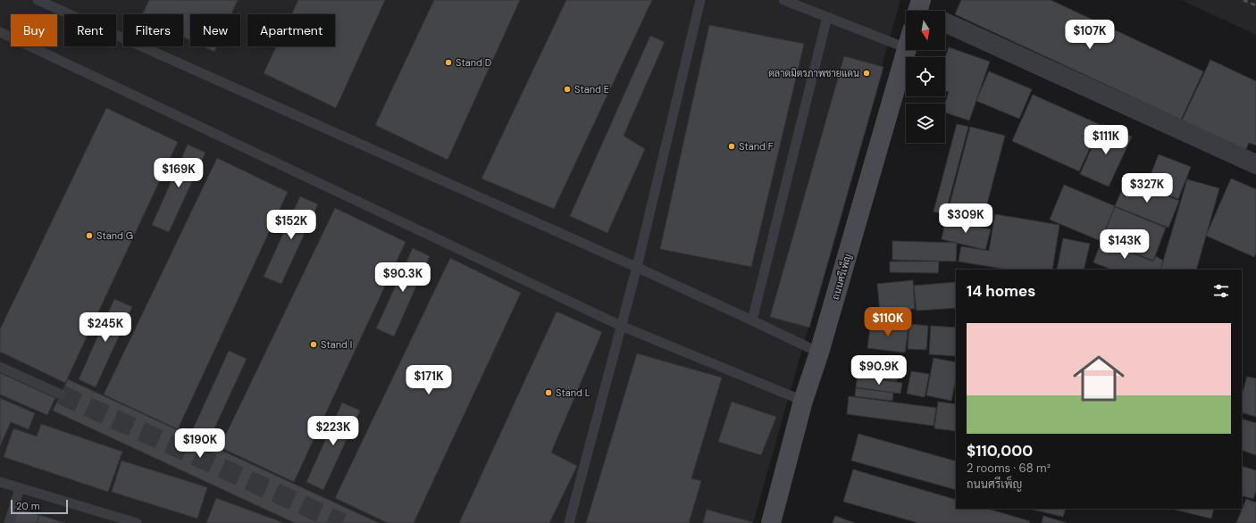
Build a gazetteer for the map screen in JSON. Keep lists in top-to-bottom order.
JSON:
{
  "streets": {
    "main road": ["ถนนศรีเพ็ญ"]
  },
  "places": [
    "Stand D",
    "ตลาดมิตรภาพชายแดน",
    "Stand E",
    "Stand F",
    "Stand G",
    "Stand I",
    "Stand L"
  ],
  "scale_bar": "20 m",
  "north": "bottom",
  "page": {
    "chip": [
      "Buy",
      "Rent",
      "Filters",
      "New",
      "Apartment"
    ],
    "price": [
      "$107K",
      "$111K",
      "$169K",
      "$327K",
      "$309K",
      "$152K",
      "$143K",
      "$90.3K",
      "$110K",
      "$245K",
      "$90.9K",
      "$171K",
      "$223K",
      "$190K"
    ],
    "heading": "14 homes",
    "list": [
      {
        "name": "$110,000",
        "note": "2 rooms · 68 m² · ถนนศรีเพ็ญ"
      }
    ],
    "scale": "20 m"
  }
}
